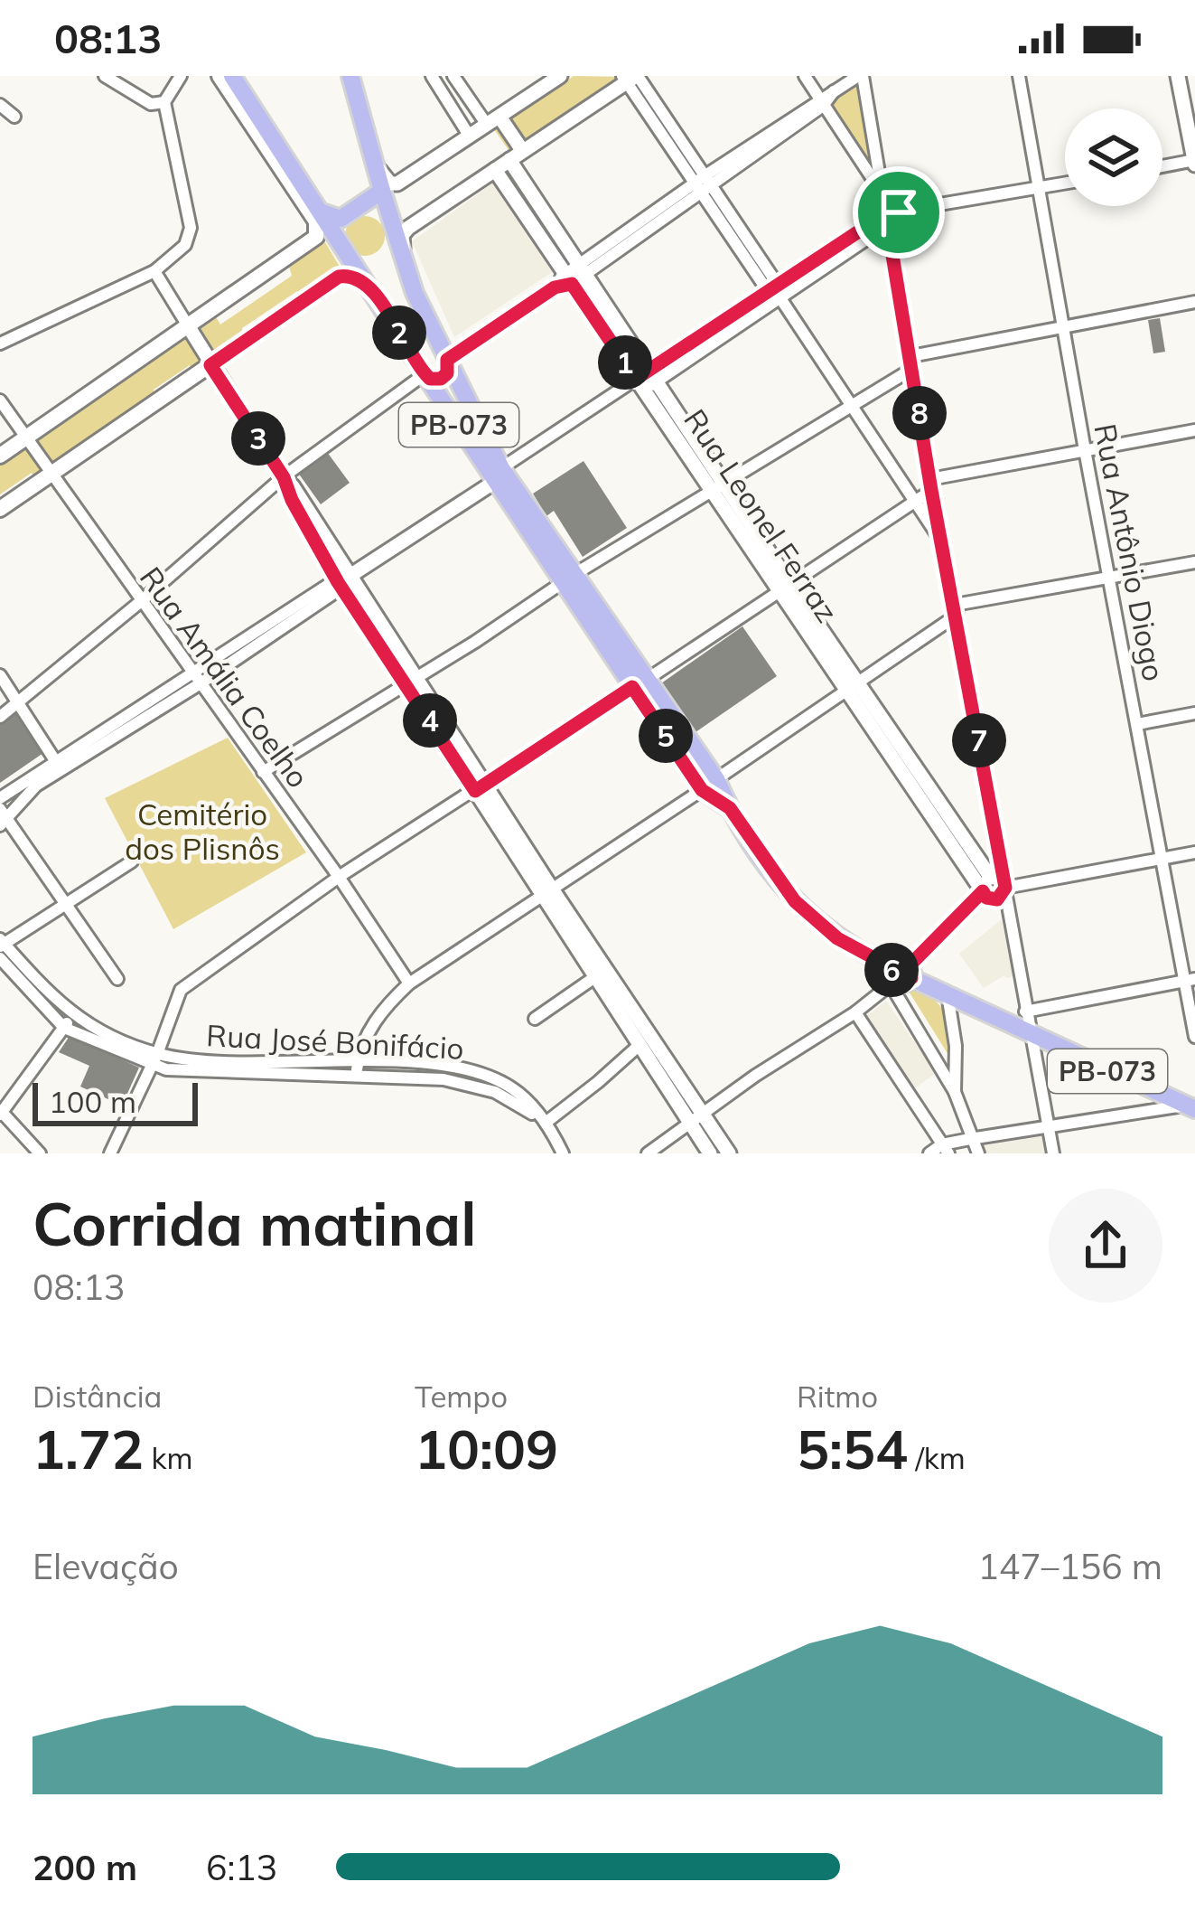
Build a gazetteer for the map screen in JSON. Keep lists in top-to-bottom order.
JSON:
{
  "streets": {
    "main road": ["PB-073"],
    "street": [
      "Rua Leonel Ferraz",
      "Rua Antônio Diogo",
      "Rua Amália Coelho",
      "Rua José Bonifácio"
    ]
  },
  "parks": ["Cemitério dos Plisnôs"],
  "scale_bar": "100 m",
  "page": {
    "status": "08:13",
    "pins": [
      "2",
      "1",
      "8",
      "3",
      "4",
      "5",
      "7",
      "6"
    ],
    "scale": "100 m",
    "heading": ["Corrida matinal", "08:13"],
    "stats": [
      ["Distância", "1.72 km"],
      ["Tempo", "10:09"],
      ["Ritmo", "5:54 /km"]
    ],
    "chart": ["Elevação", "147–156 m"],
    "list": [
      {
        "name": "200 m",
        "note": "6:13"
      }
    ]
  }
}
